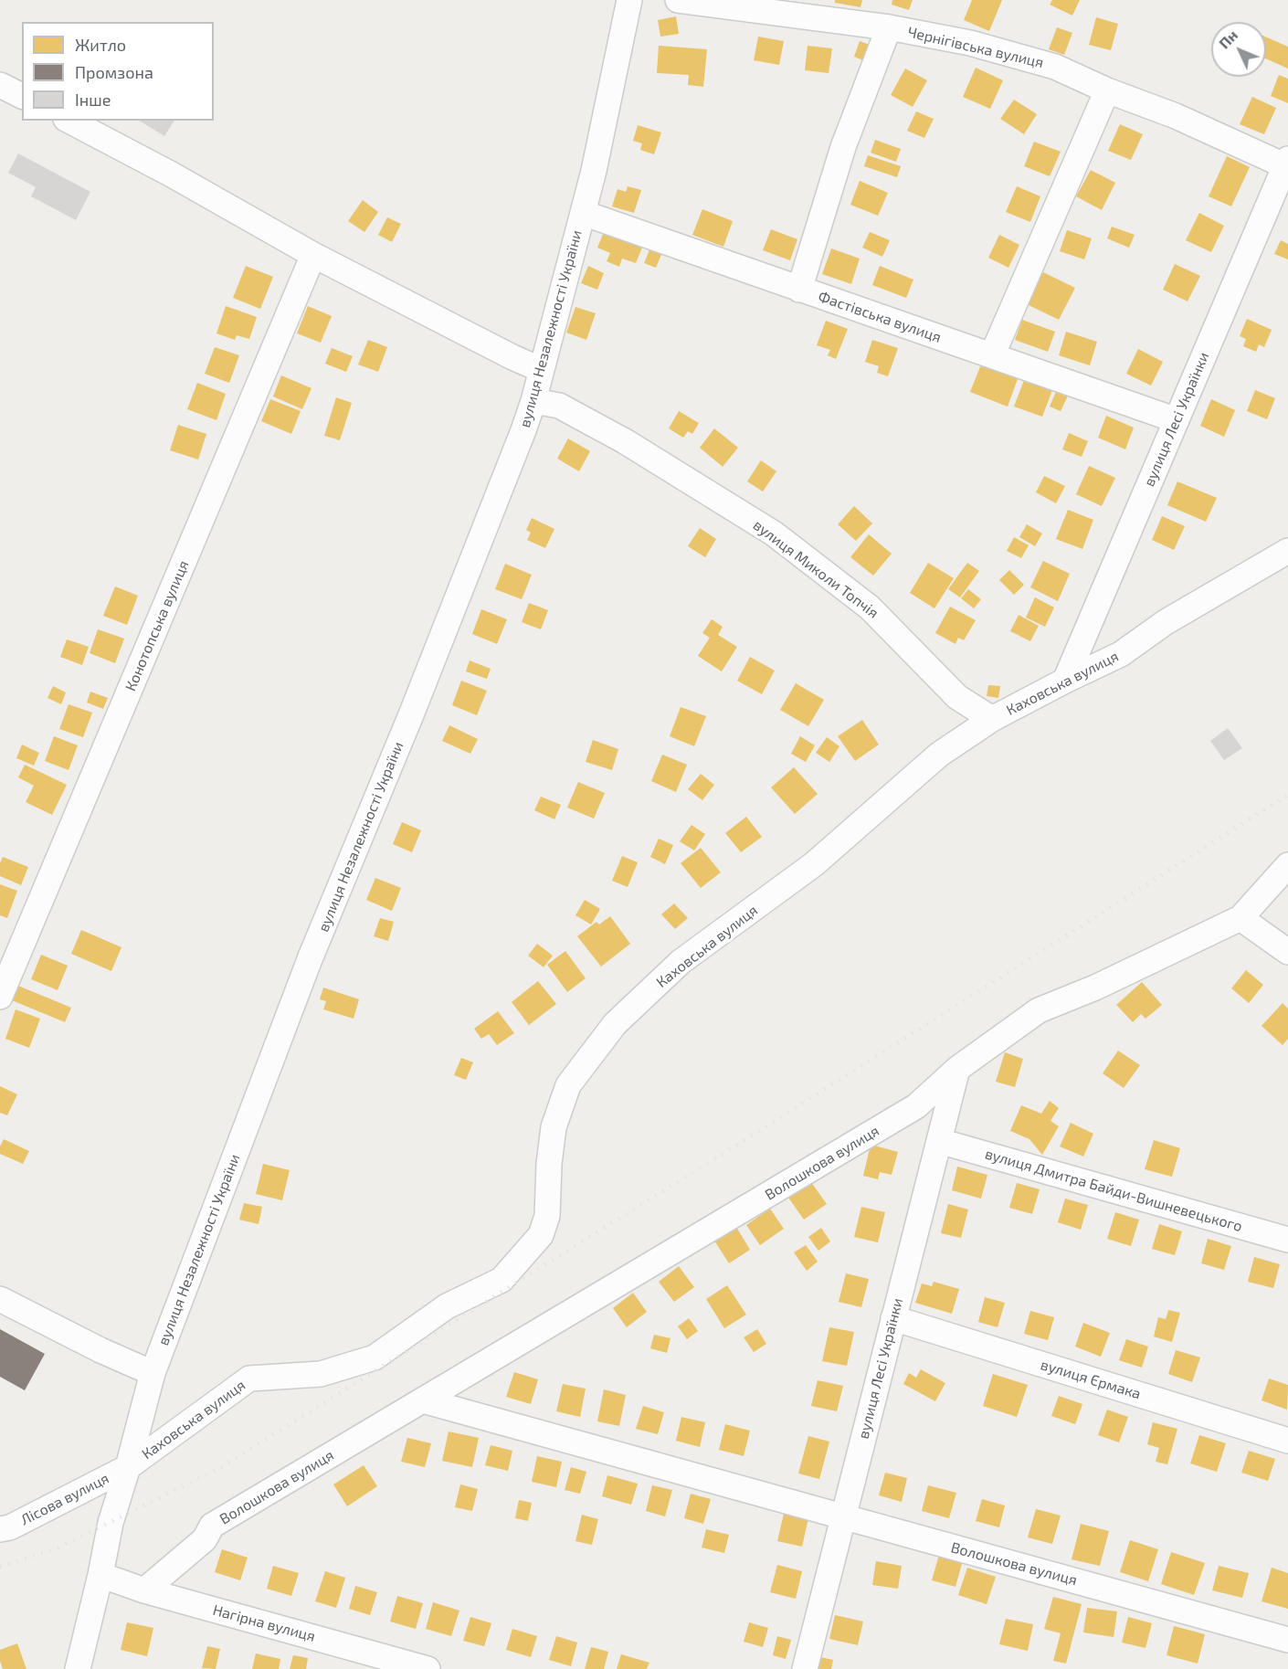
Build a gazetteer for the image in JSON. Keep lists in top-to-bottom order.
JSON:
{
  "streets": {
    "street": [
      "Чернігівська вулиця",
      "Фастівська вулиця",
      "вулиця Незалежності України",
      "вулиця Лесі Українки",
      "вулиця Миколи Топчія",
      "Конотопська вулиця",
      "Каховська вулиця",
      "Волошкова вулиця",
      "вулиця Дмитра Байди-Вишневецького",
      "вулиця Єрмака",
      "Лісова вулиця",
      "Нагірна вулиця"
    ]
  },
  "crossings": [
    ["Чернігівська вулиця", "вулиця Лесі Українки"],
    ["Фастівська вулиця", "вулиця Незалежності України"],
    ["Фастівська вулиця", "вулиця Лесі Українки"],
    ["вулиця Незалежності України", "вулиця Миколи Топчія"],
    ["вулиця Незалежності України", "Каховська вулиця"],
    ["вулиця Незалежності України", "Лісова вулиця"],
    ["вулиця Незалежності України", "Нагірна вулиця"],
    ["вулиця Лесі Українки", "Каховська вулиця"],
    ["вулиця Лесі Українки", "Волошкова вулиця"],
    ["вулиця Лесі Українки", "вулиця Дмитра Байди-Вишневецького"],
    ["вулиця Лесі Українки", "вулиця Єрмака"],
    ["вулиця Миколи Топчія", "Каховська вулиця"],
    ["Каховська вулиця", "Лісова вулиця"],
    ["Волошкова вулиця", "Нагірна вулиця"]
  ],
  "legend": ["Житло", "Промзона", "Інше"],
  "north": "top left"
}
